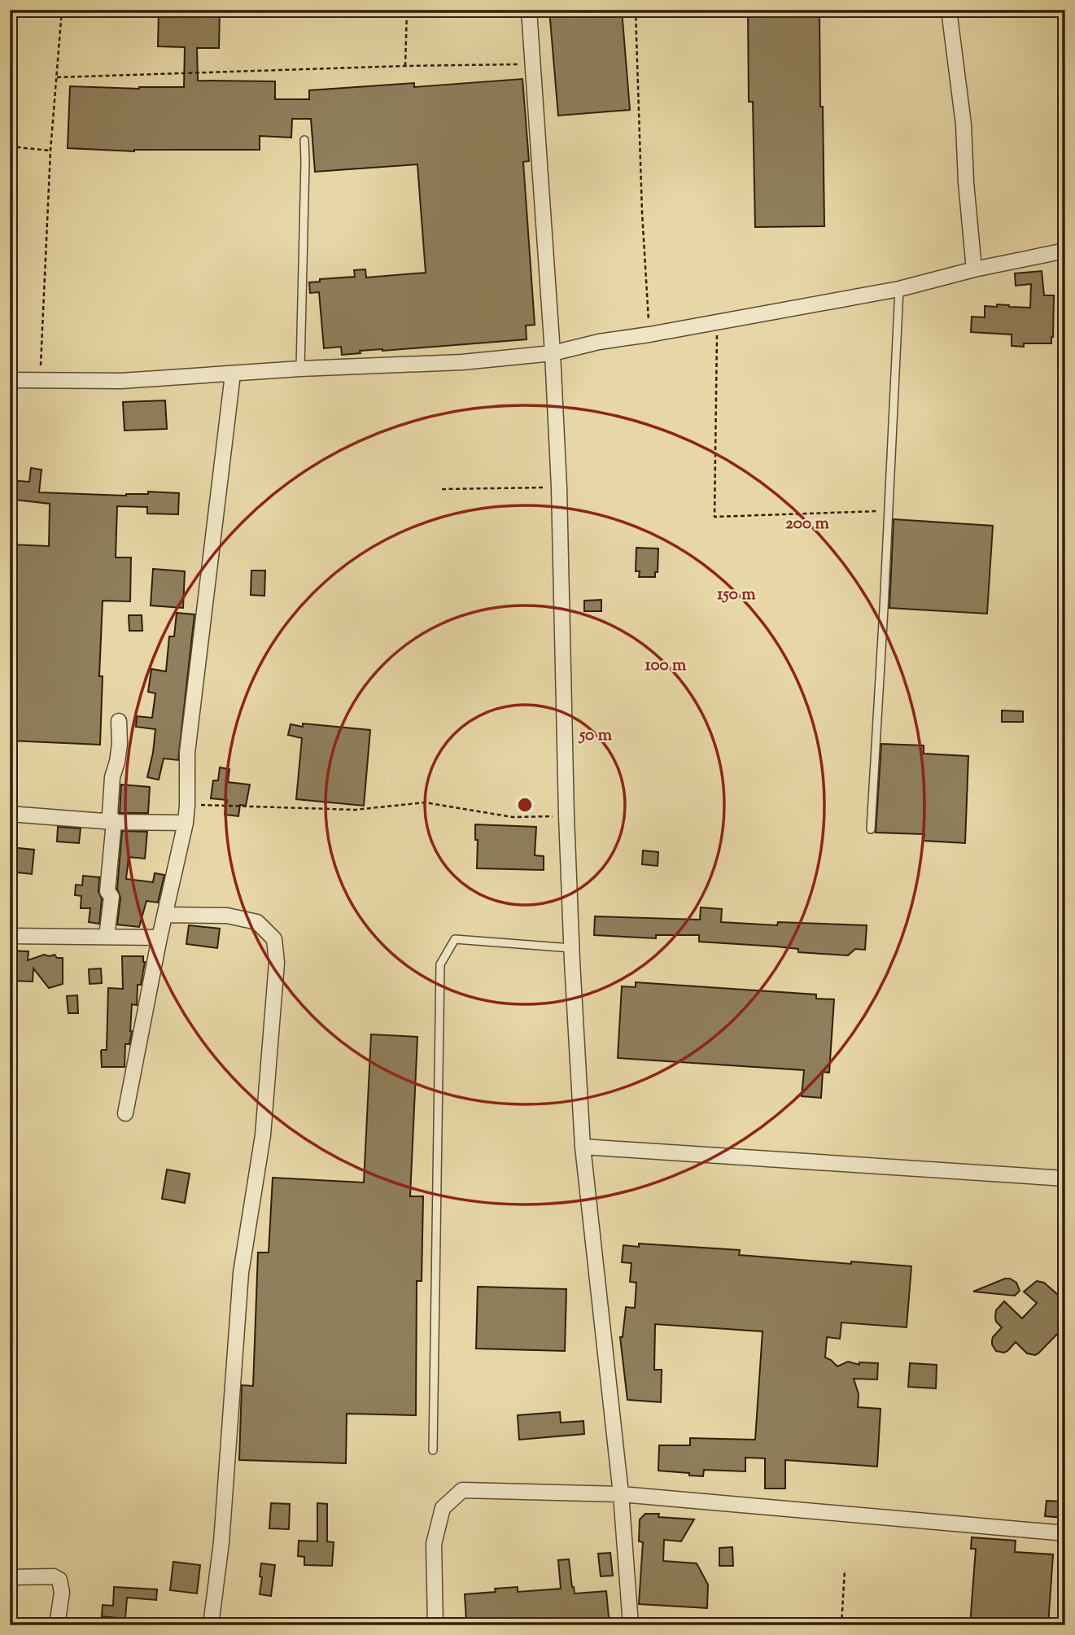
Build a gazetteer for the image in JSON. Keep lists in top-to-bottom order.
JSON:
{
  "rings": [
    "200 m",
    "150 m",
    "100 m",
    "50 m"
  ]
}
